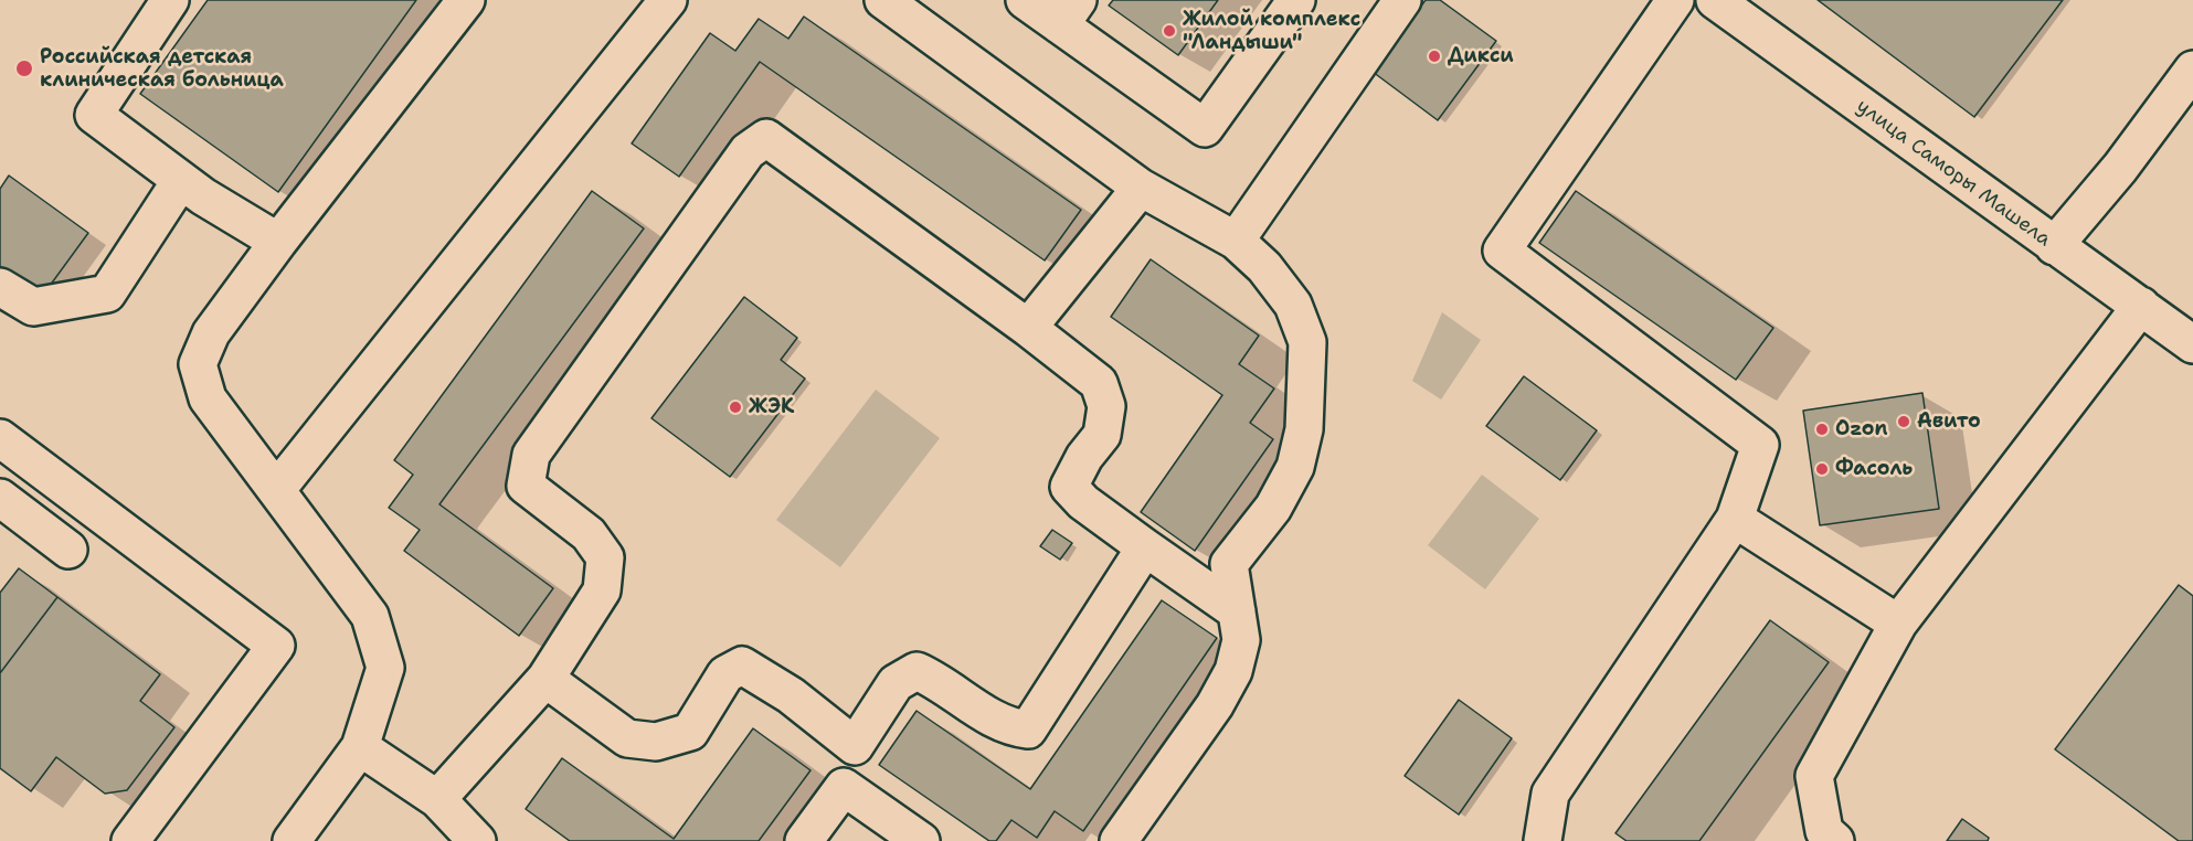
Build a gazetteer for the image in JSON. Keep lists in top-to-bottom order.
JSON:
{
  "streets": {
    "street": ["улица Саморы Машела"]
  },
  "places": [
    "Жилой комплекс \"Ландыши\"",
    "Дикси",
    "Российская детская клиническая больница",
    "ЖЭК",
    "Авито",
    "Ozon",
    "Фасоль"
  ]
}
